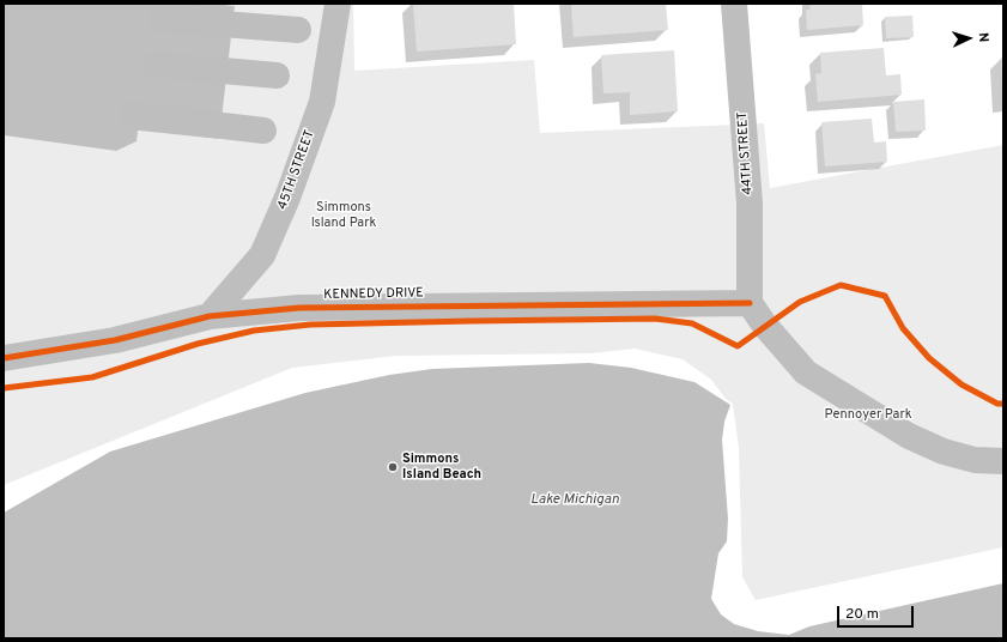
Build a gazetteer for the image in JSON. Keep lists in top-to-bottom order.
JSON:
{
  "streets": {
    "street": ["44TH STREET", "45TH STREET", "KENNEDY DRIVE"]
  },
  "crossings": [
    ["44TH STREET", "KENNEDY DRIVE"],
    ["45TH STREET", "KENNEDY DRIVE"]
  ],
  "water": ["Lake Michigan"],
  "parks": ["Simmons Island Park", "Pennoyer Park"],
  "places": ["Simmons Island Beach"],
  "scale_bar": "20 m",
  "north": "right"
}
